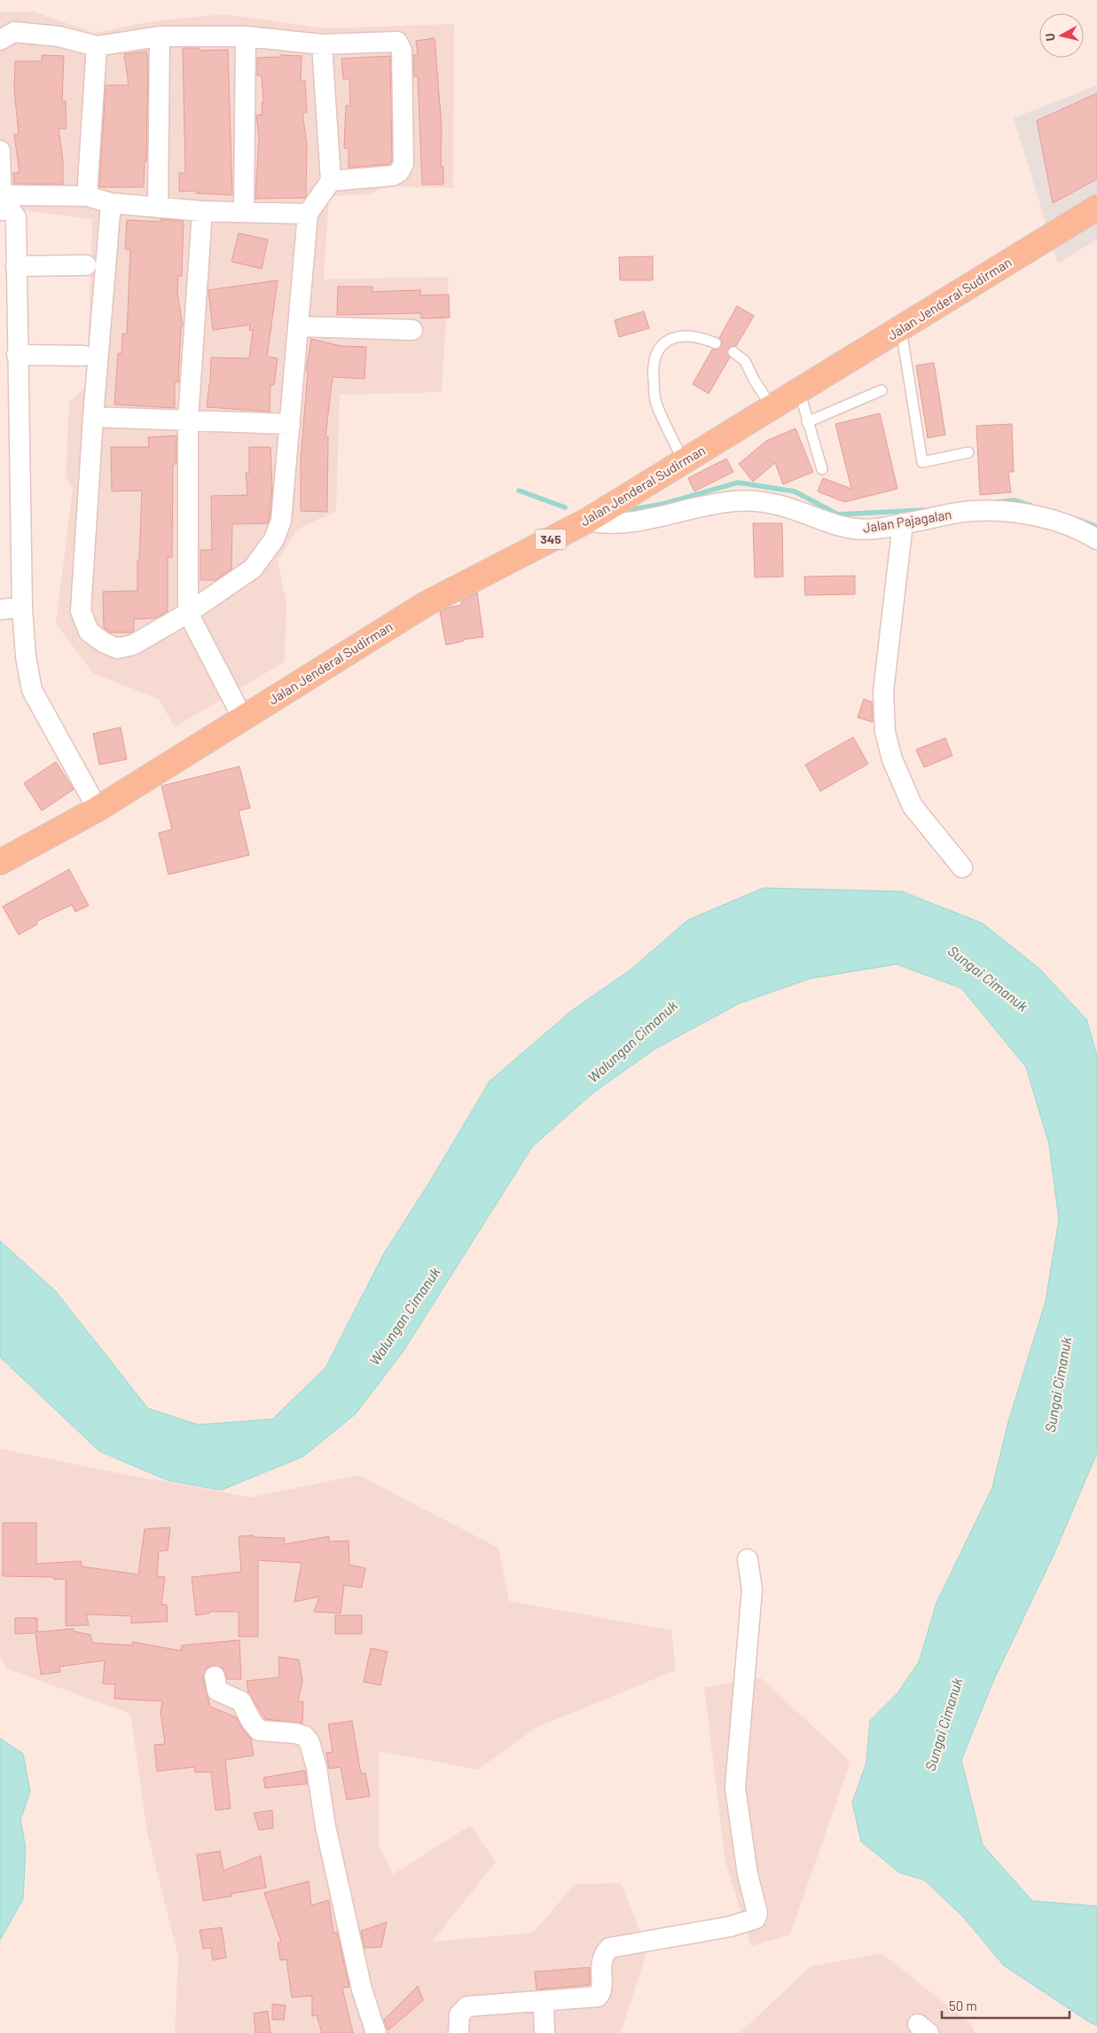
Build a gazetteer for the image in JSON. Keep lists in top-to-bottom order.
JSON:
{
  "streets": {
    "main road": ["Jalan Jenderal Sudirman", "345"],
    "street": ["Jalan Pajagalan"]
  },
  "crossings": [
    ["Jalan Jenderal Sudirman", "Jalan Pajagalan"]
  ],
  "water": ["Sungai Cimanuk", "Walungan Cimanuk"],
  "scale_bar": "50 m",
  "north": "left"
}
